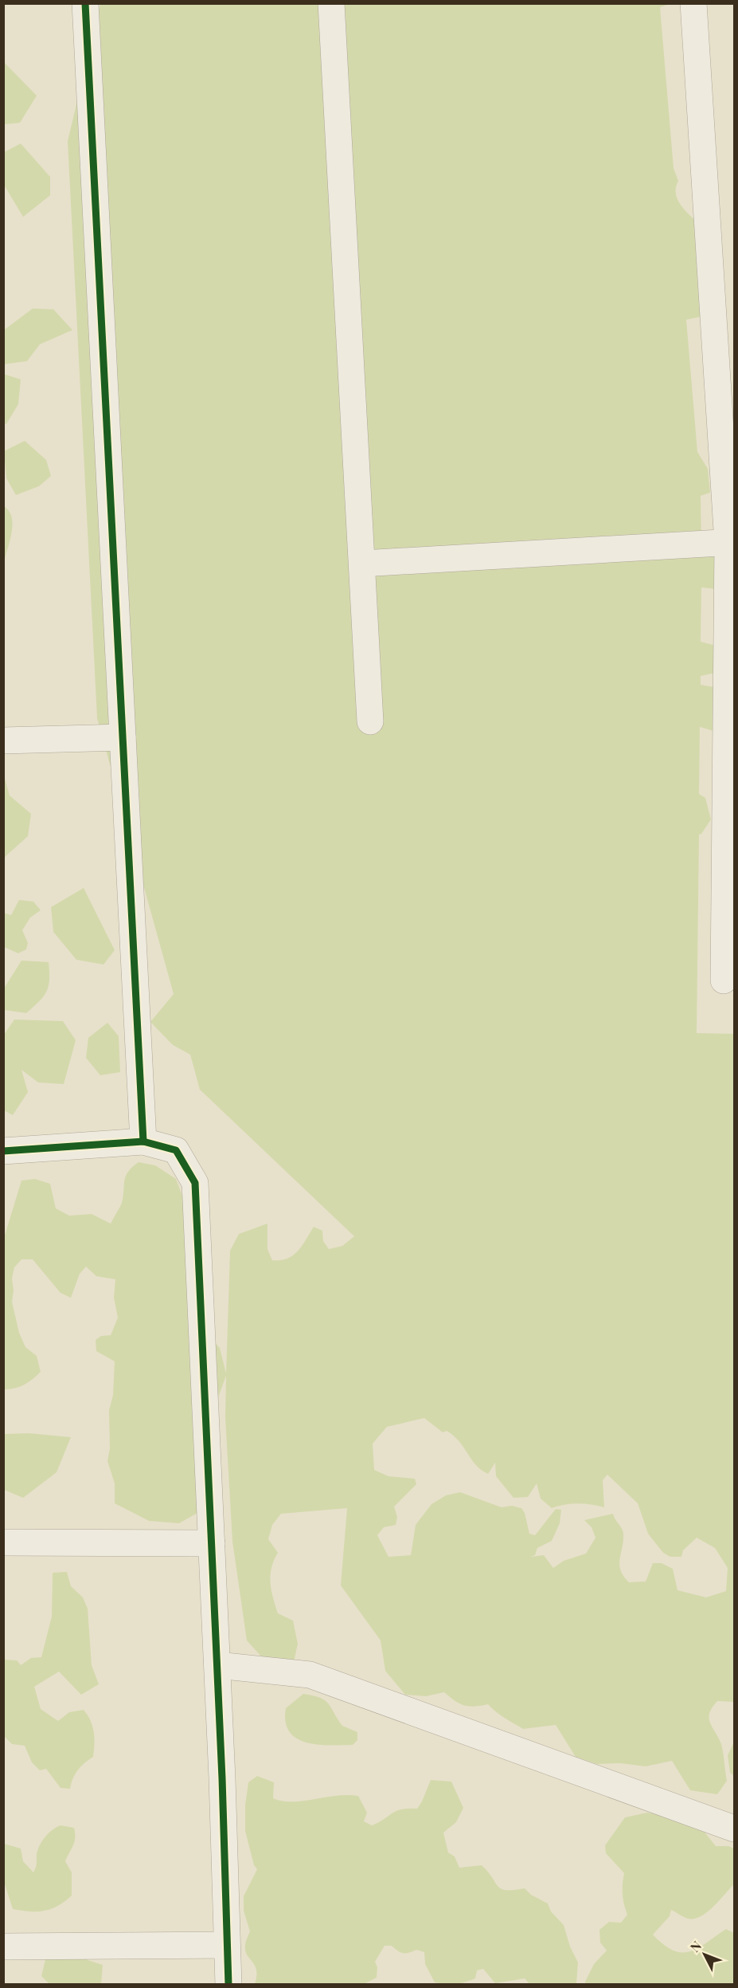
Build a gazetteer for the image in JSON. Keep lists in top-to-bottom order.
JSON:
{
  "north": "top left"
}
